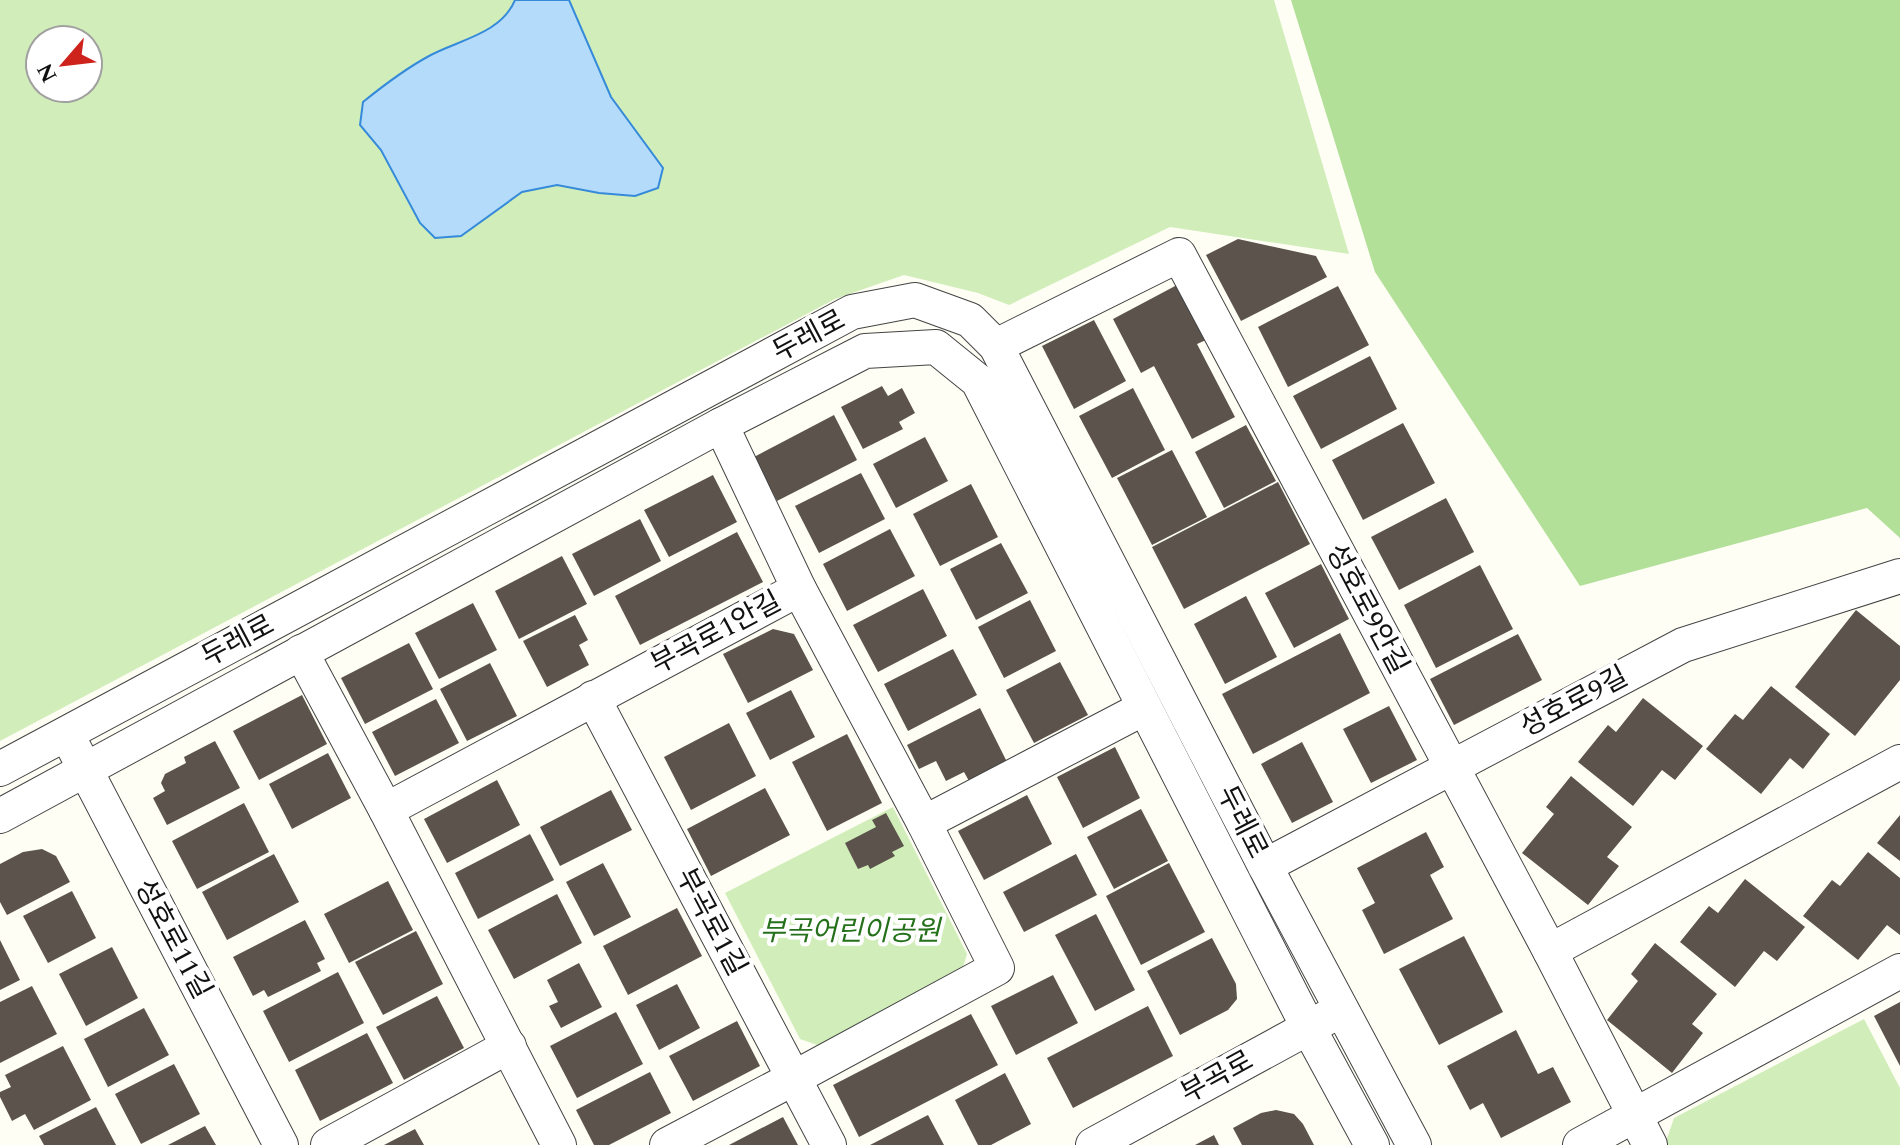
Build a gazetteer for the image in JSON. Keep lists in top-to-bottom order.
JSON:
{
  "streets": {
    "street": [
      "두레로",
      "성호로9안길",
      "부곡로1안길",
      "성호로9길",
      "부곡로1길",
      "성호로11길",
      "부곡로"
    ]
  },
  "crossings": [
    ["두레로", "성호로9안길"],
    ["두레로", "성호로9길"],
    ["두레로", "성호로11길"],
    ["두레로", "부곡로"],
    ["성호로9안길", "성호로9길"],
    ["부곡로1안길", "부곡로1길"]
  ],
  "parks": ["부곡어린이공원"],
  "north": "bottom left"
}
